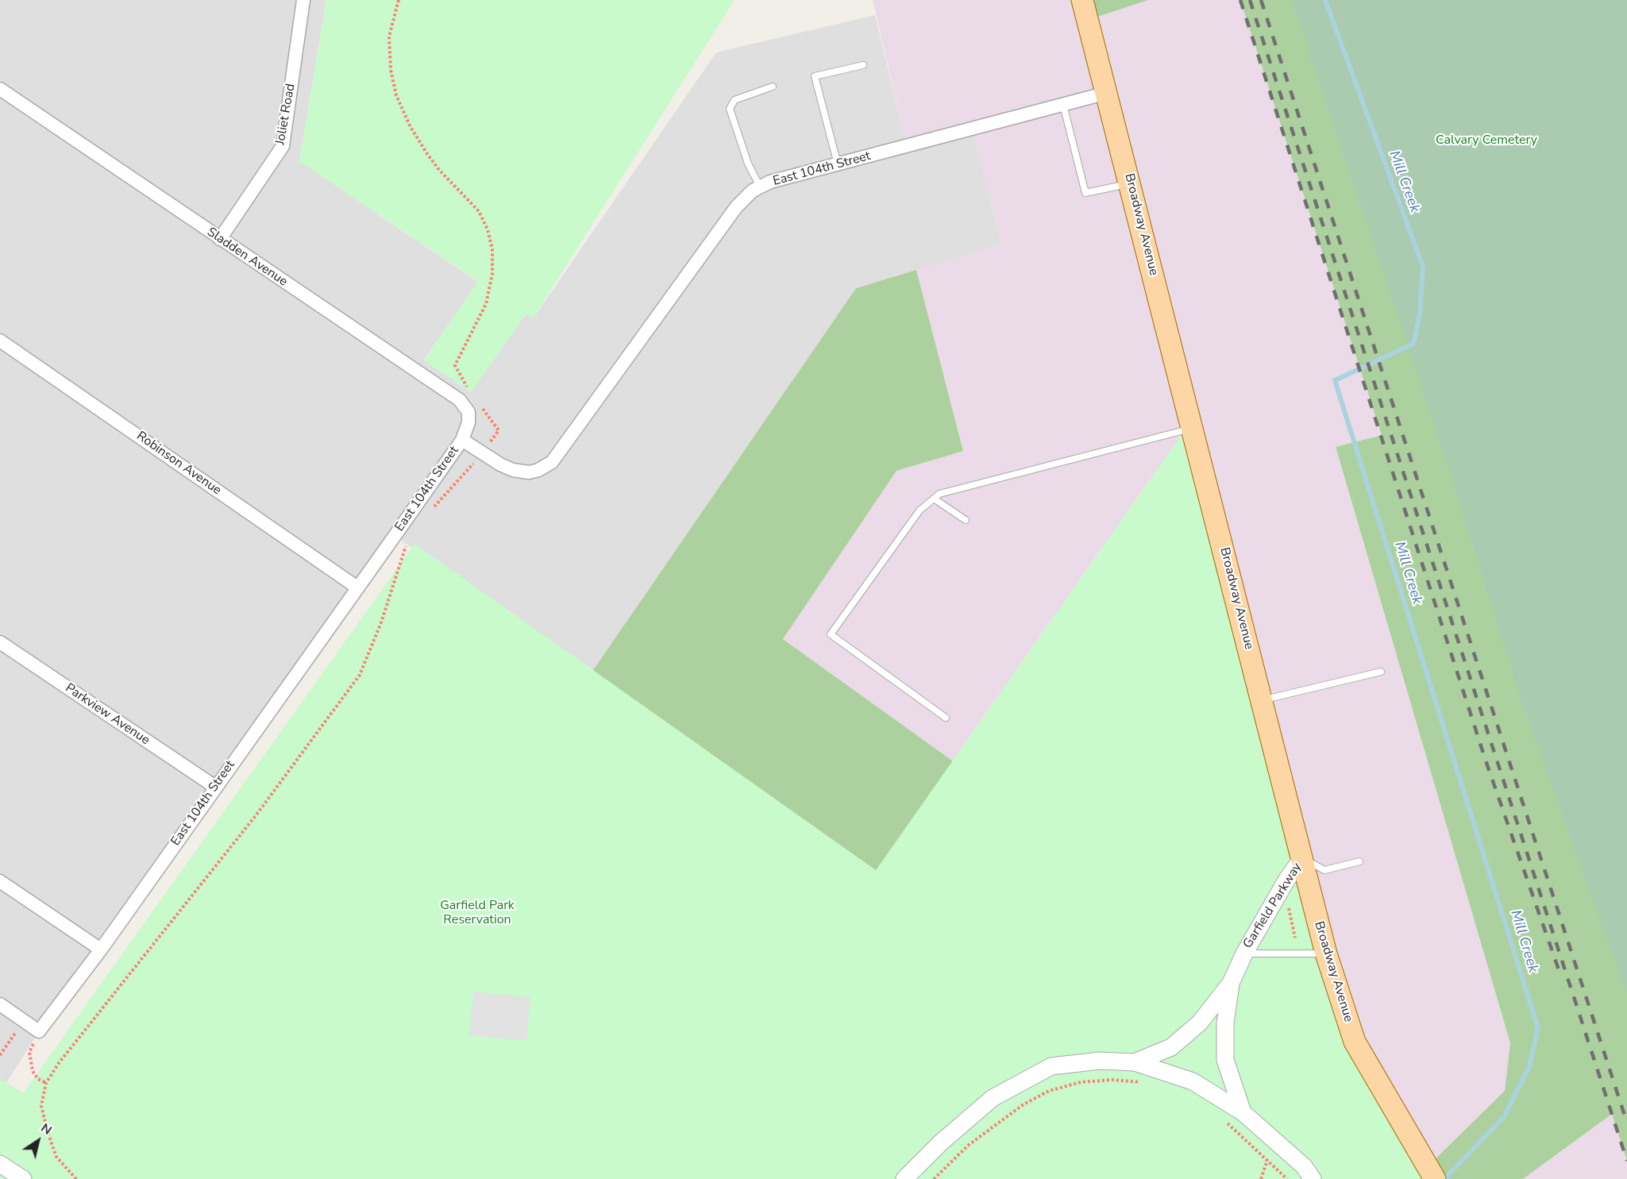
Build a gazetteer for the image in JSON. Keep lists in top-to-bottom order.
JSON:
{
  "streets": {
    "main road": ["Broadway Avenue"],
    "street": [
      "Joliet Road",
      "East 104th Street",
      "Sladden Avenue",
      "Robinson Avenue",
      "Parkview Avenue",
      "Garfield Parkway"
    ]
  },
  "crossings": [
    ["Joliet Road", "Sladden Avenue"],
    ["East 104th Street", "Broadway Avenue"],
    ["East 104th Street", "Sladden Avenue"],
    ["East 104th Street", "Robinson Avenue"],
    ["East 104th Street", "Parkview Avenue"],
    ["Broadway Avenue", "Garfield Parkway"]
  ],
  "water": ["Mill Creek"],
  "parks": ["Calvary Cemetery", "Garfield Park Reservation"],
  "north": "top right"
}
